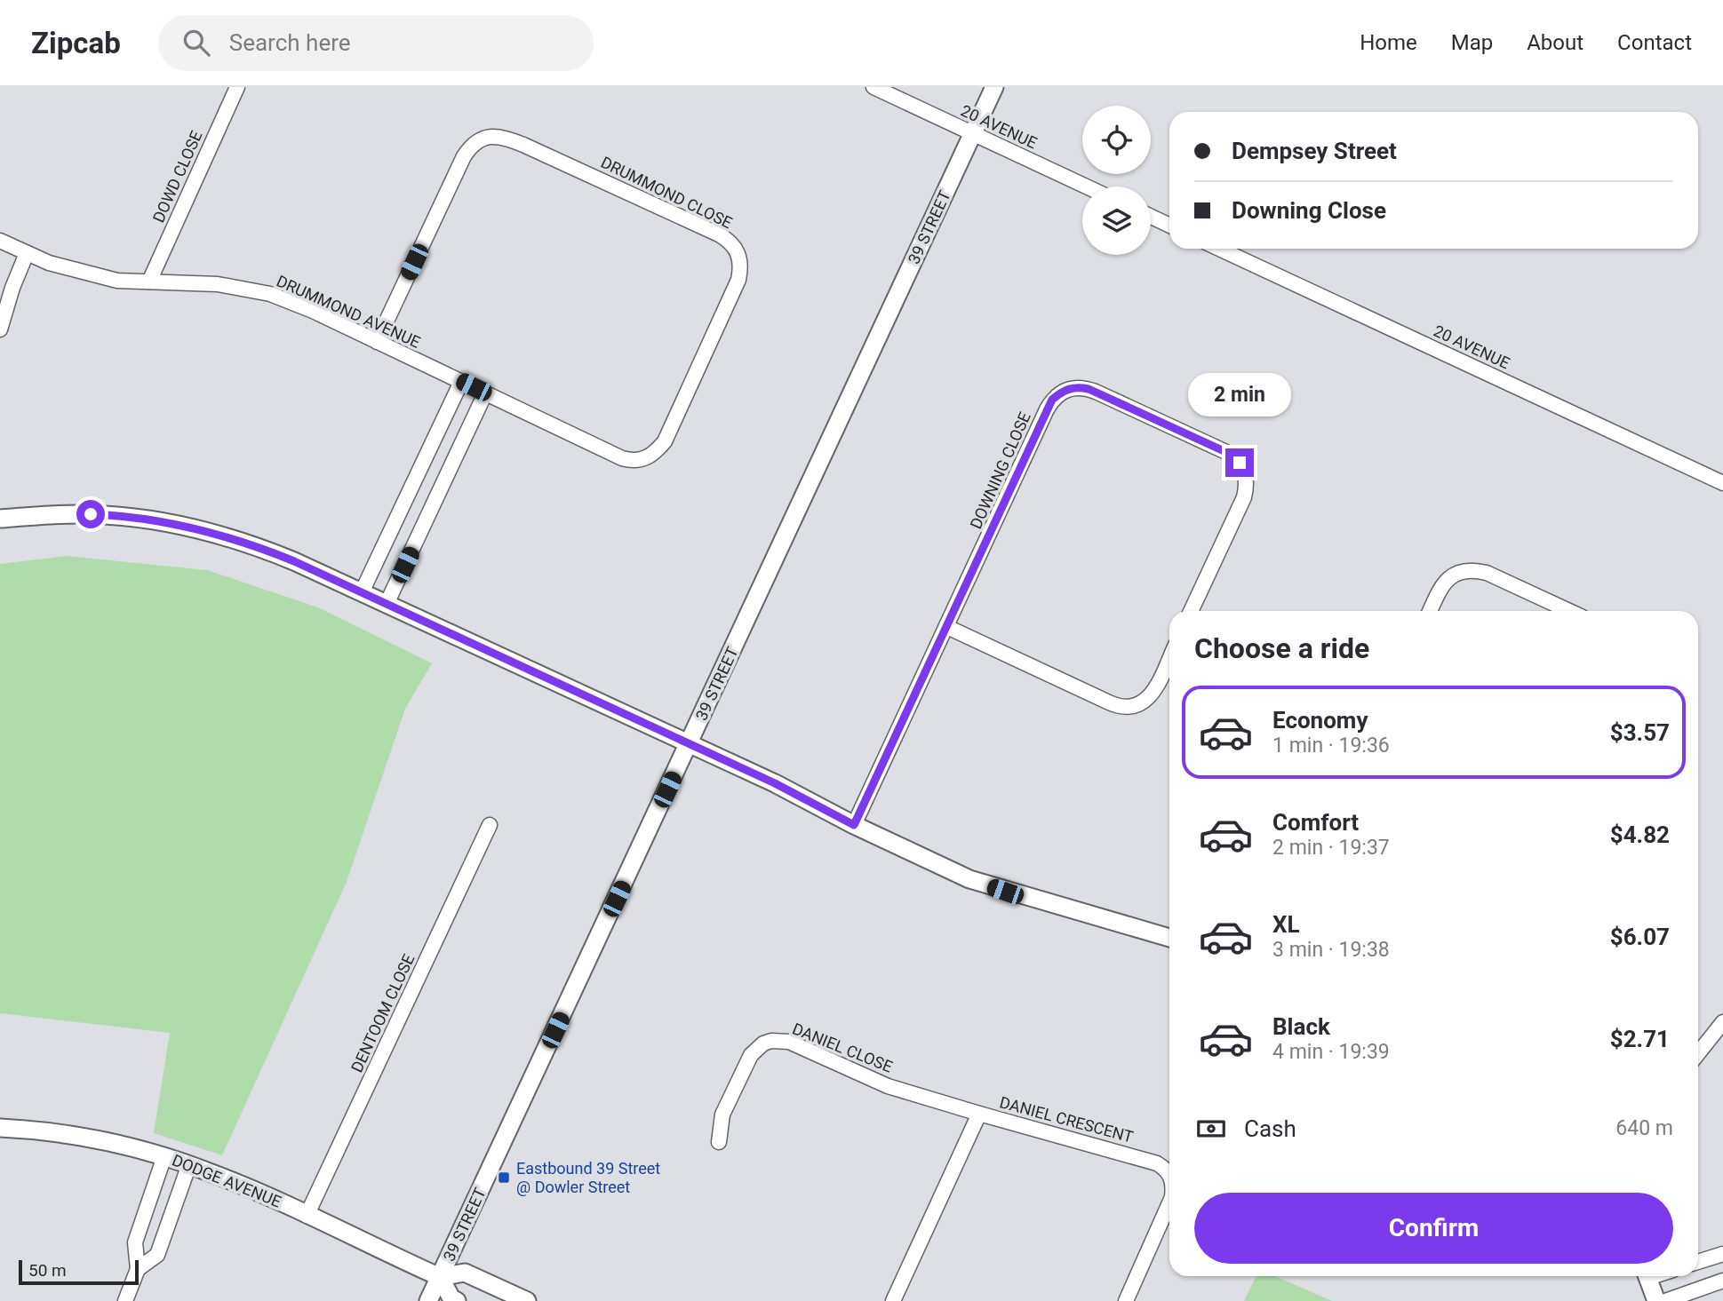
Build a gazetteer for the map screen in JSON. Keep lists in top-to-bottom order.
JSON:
{
  "streets": {
    "street": [
      "20 AVENUE",
      "DOWD CLOSE",
      "DRUMMOND CLOSE",
      "39 STREET",
      "DRUMMOND AVENUE",
      "DOWNING CLOSE",
      "DENTOOM CLOSE",
      "DANIEL CLOSE",
      "DANIEL CRESCENT",
      "DODGE AVENUE"
    ]
  },
  "crossings": [
    ["20 AVENUE", "39 STREET"],
    ["DOWD CLOSE", "DRUMMOND AVENUE"],
    ["DRUMMOND CLOSE", "DRUMMOND AVENUE"],
    ["39 STREET", "DODGE AVENUE"],
    ["DENTOOM CLOSE", "DODGE AVENUE"],
    ["DANIEL CLOSE", "DANIEL CRESCENT"]
  ],
  "places": {
    "transit": ["Eastbound 39 Street @ Dowler Street"]
  },
  "scale_bar": "50 m",
  "page": {
    "header": "Zipcab",
    "search": "Search here",
    "nav": [
      "Home",
      "Map",
      "About",
      "Contact"
    ],
    "banner": ["Dempsey Street", "Downing Close"],
    "bubble": "2 min",
    "heading": "Choose a ride",
    "list": [
      {
        "name": "Economy",
        "note": "1 min · 19:36",
        "value": "$3.57"
      },
      {
        "name": "Comfort",
        "note": "2 min · 19:37",
        "value": "$4.82"
      },
      {
        "name": "XL",
        "note": "3 min · 19:38",
        "value": "$6.07"
      },
      {
        "name": "Black",
        "note": "4 min · 19:39",
        "value": "$2.71"
      }
    ],
    "pay": ["Cash", "640 m"],
    "buttons": "Confirm",
    "scale": "50 m"
  }
}
